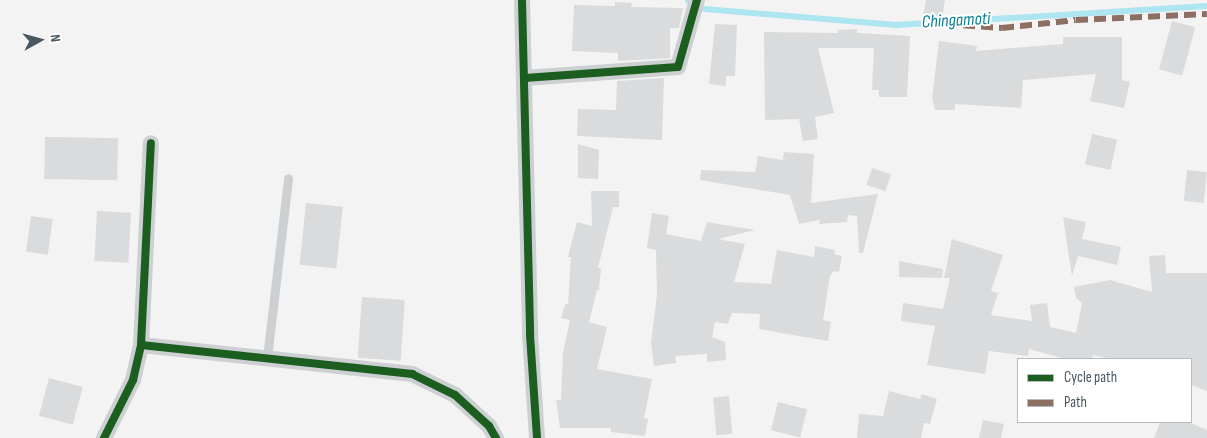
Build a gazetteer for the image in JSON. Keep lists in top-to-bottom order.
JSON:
{
  "water": ["Chingamoti"],
  "legend": ["Cycle path", "Path"],
  "north": "right"
}
